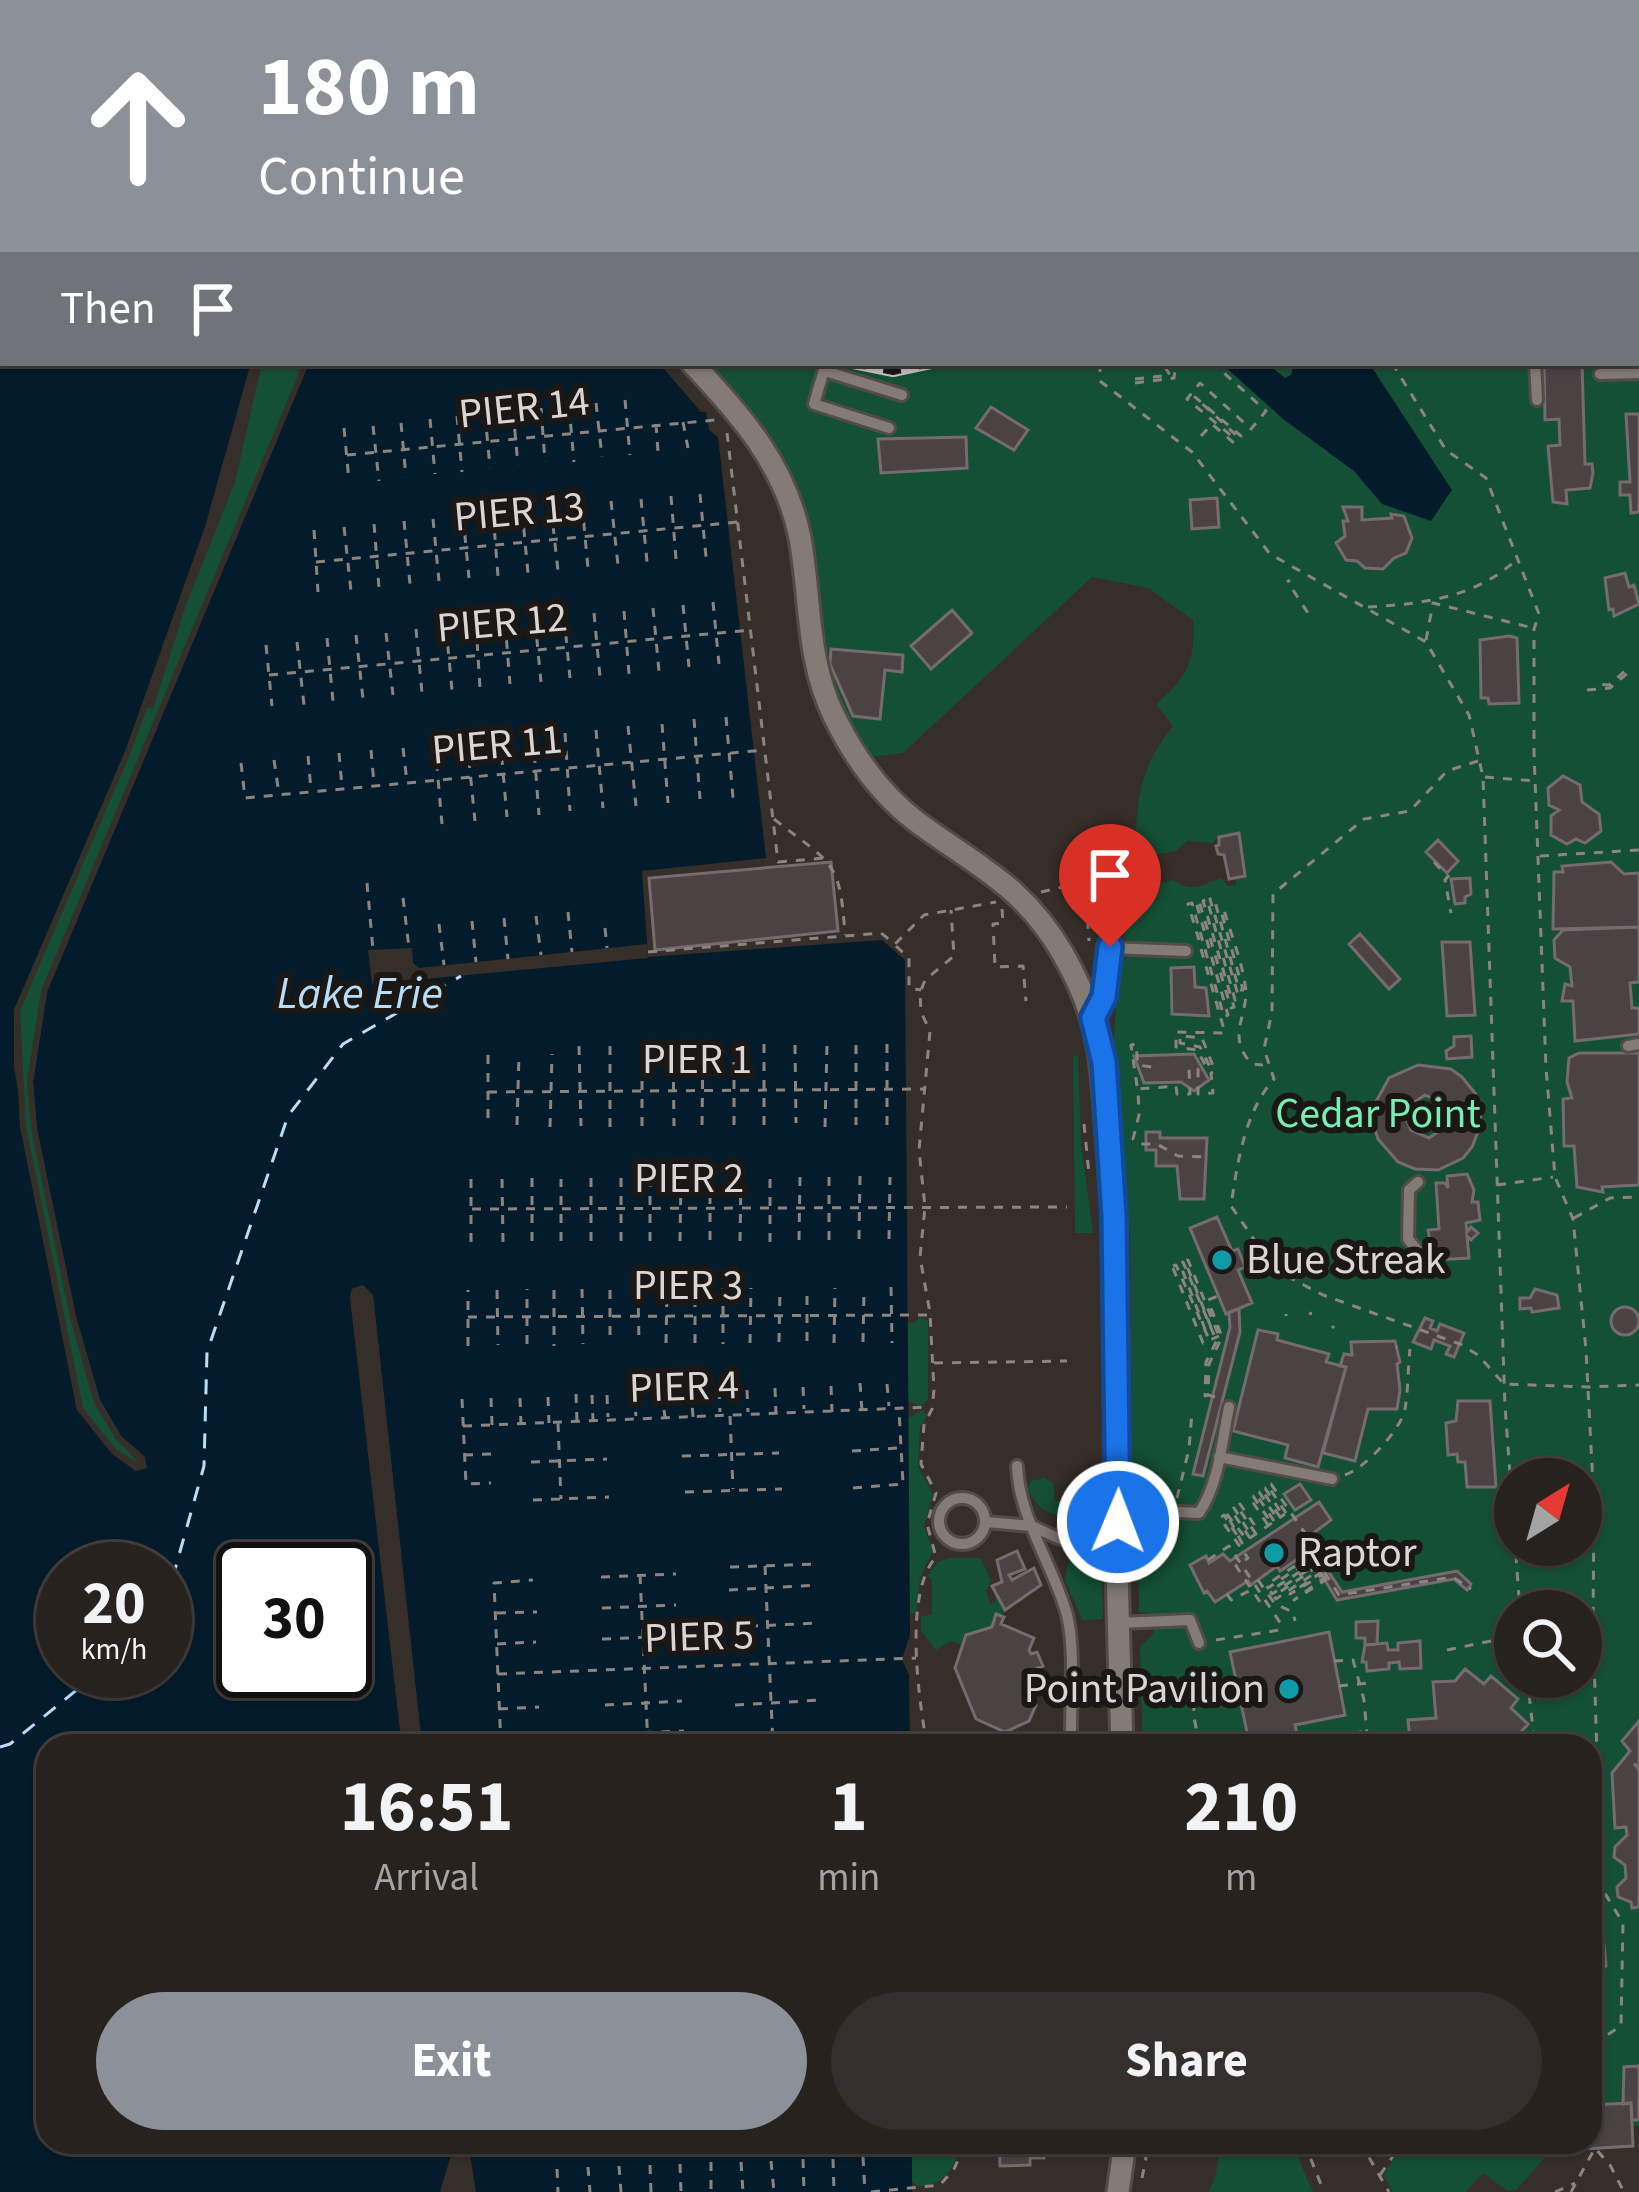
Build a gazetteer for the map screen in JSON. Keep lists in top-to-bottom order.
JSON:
{
  "streets": {
    "path": [
      "PIER 14",
      "PIER 13",
      "PIER 12",
      "PIER 11",
      "PIER 1",
      "PIER 2",
      "PIER 3",
      "PIER 4",
      "PIER 5"
    ]
  },
  "crossings": [
    ["PIER 14", "PIER 13"]
  ],
  "water": ["Lake Erie"],
  "parks": ["Cedar Point"],
  "places": ["Blue Streak", "Raptor", "Point Pavilion"],
  "north": "top right",
  "page": {
    "turn": ["180 m", "Continue"],
    "then": "Then",
    "speed": "20 km/h",
    "limit": "30",
    "eta": [
      "16:51",
      "Arrival",
      "1",
      "min",
      "210",
      "m"
    ],
    "buttons": ["Exit", "Share"]
  }
}
